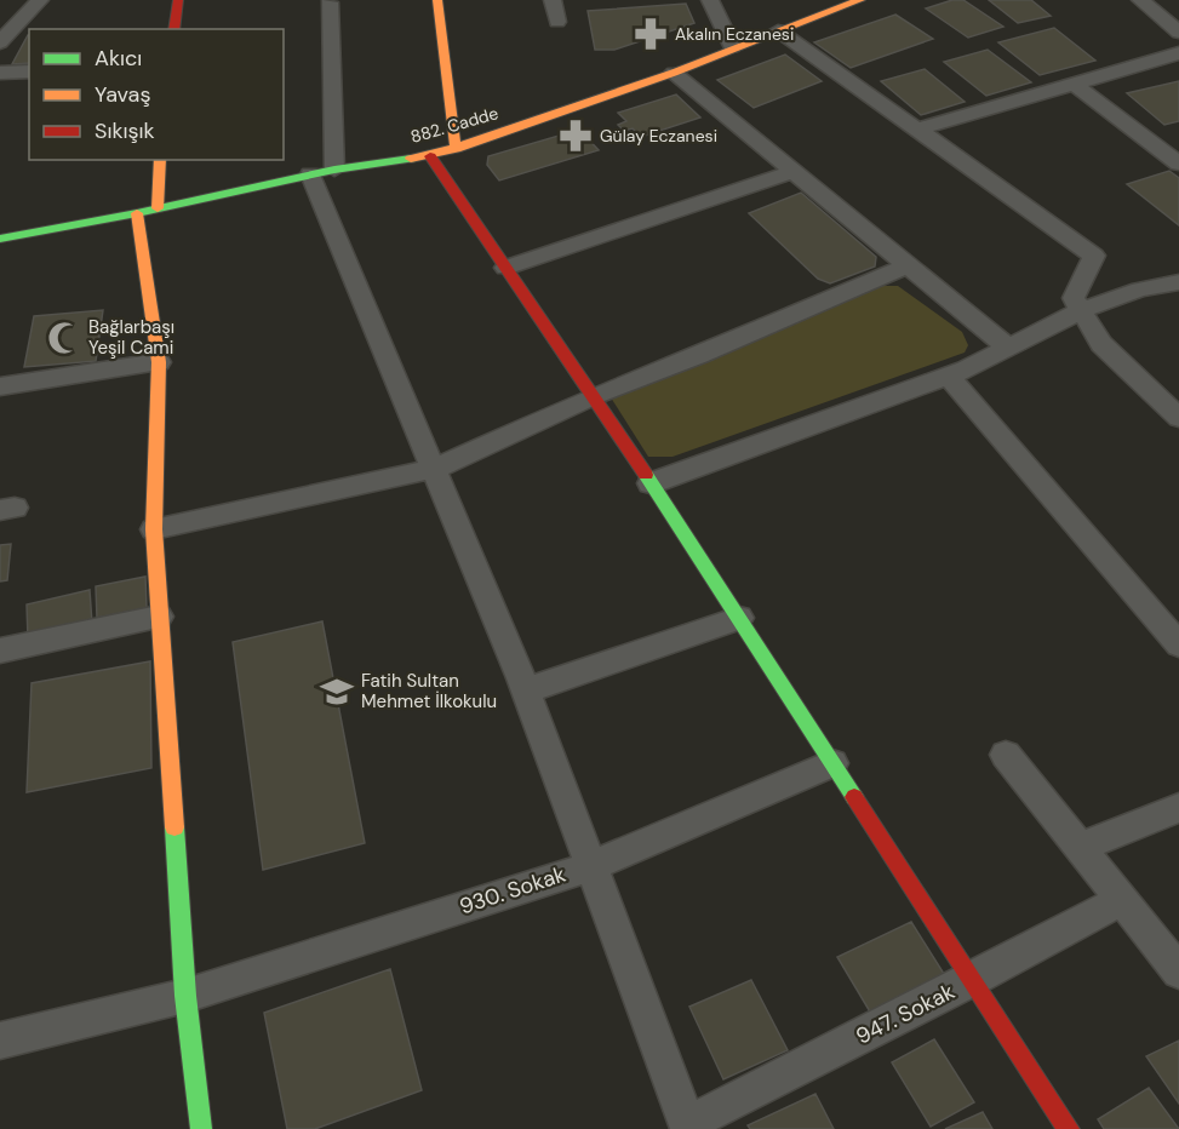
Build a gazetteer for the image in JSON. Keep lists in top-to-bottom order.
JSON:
{
  "streets": {
    "street": ["882. Cadde", "930. Sokak", "947. Sokak"]
  },
  "places": {
    "pharmacy": ["Akalın Eczanesi", "Gülay Eczanesi"],
    "mosque": ["Bağlarbaşı Yeşil Cami"],
    "school or university": ["Fatih Sultan Mehmet İlkokulu"]
  },
  "legend": ["Akıcı", "Yavaş", "Sıkışık"]
}
